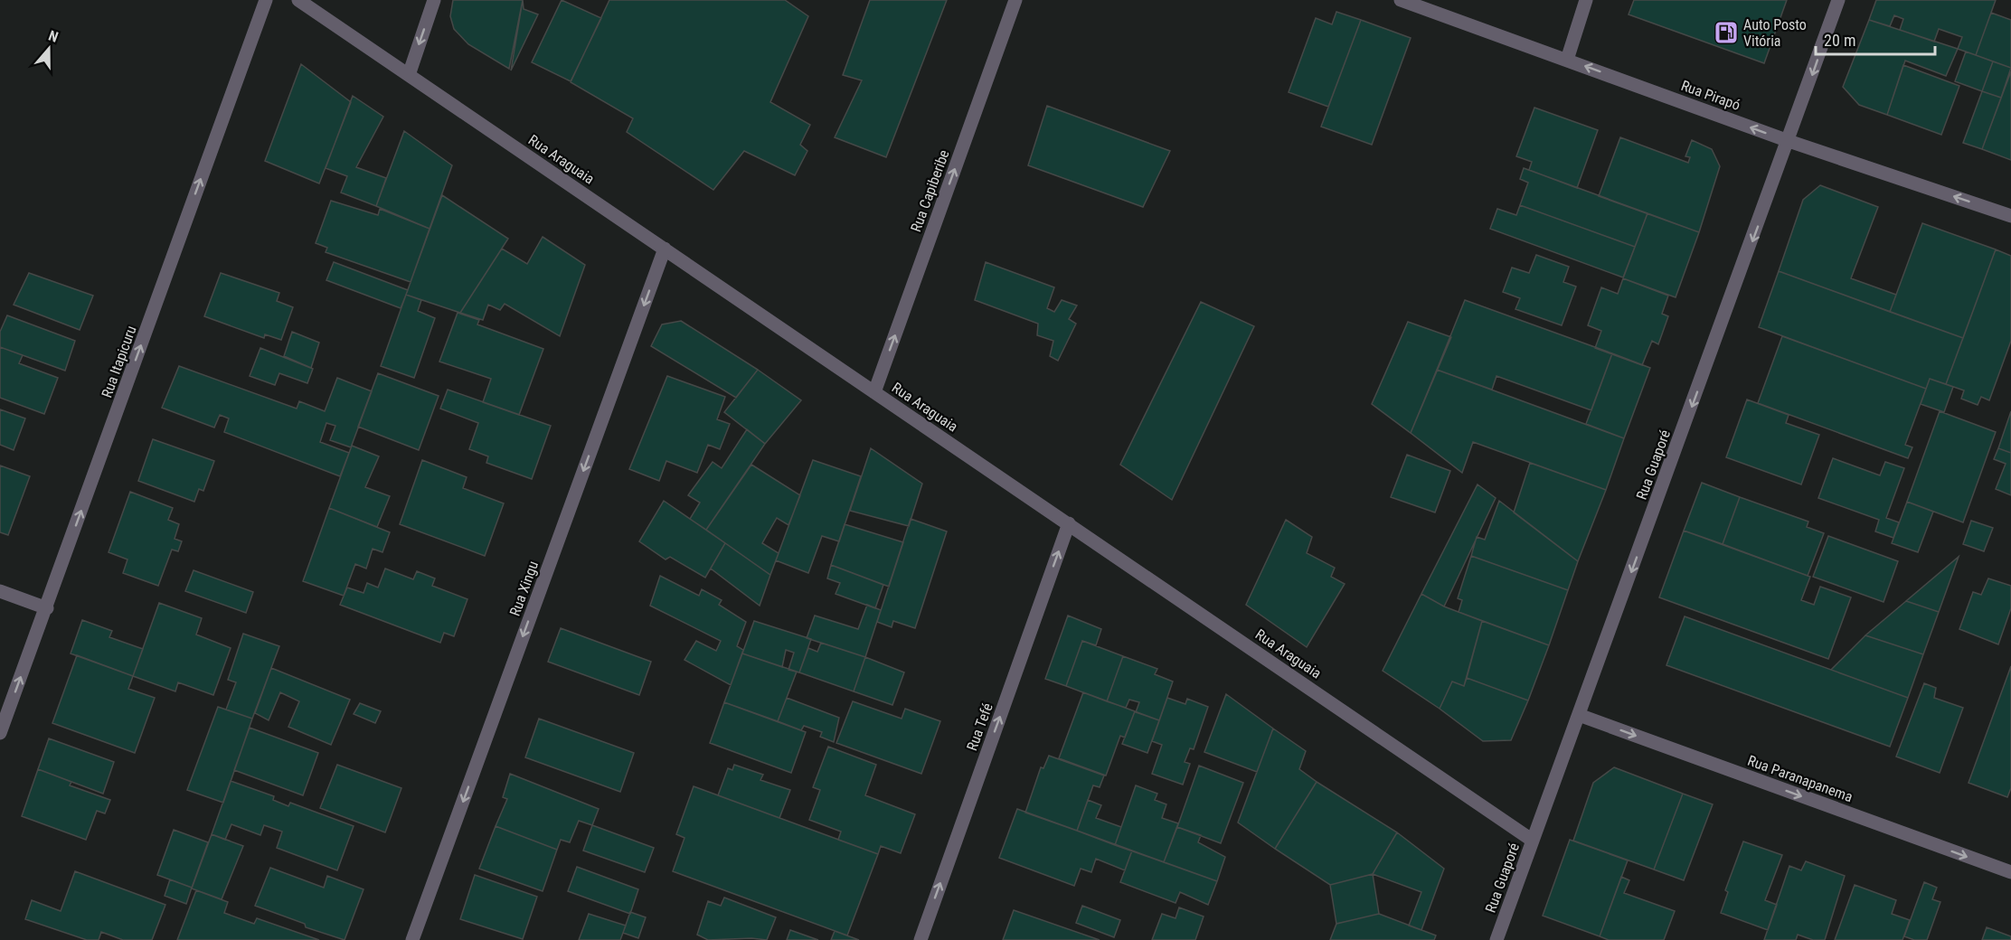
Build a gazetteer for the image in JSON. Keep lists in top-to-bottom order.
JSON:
{
  "streets": {
    "street": [
      "Rua Pirapó",
      "Rua Araguaia",
      "Rua Capiberibe",
      "Rua Itapicuru",
      "Rua Guaporé",
      "Rua Xingu",
      "Rua Tefé",
      "Rua Paranapanema"
    ]
  },
  "crossings": [
    ["Rua Pirapó", "Rua Guaporé"],
    ["Rua Araguaia", "Rua Capiberibe"],
    ["Rua Araguaia", "Rua Guaporé"],
    ["Rua Araguaia", "Rua Xingu"],
    ["Rua Araguaia", "Rua Tefé"],
    ["Rua Guaporé", "Rua Paranapanema"]
  ],
  "one_way": [
    "Rua Pirapó",
    "Rua Capiberibe",
    "Rua Itapicuru",
    "Rua Guaporé",
    "Rua Xingu",
    "Rua Tefé",
    "Rua Paranapanema"
  ],
  "places": {
    "fuel station": ["Auto Posto Vitória"]
  },
  "scale_bar": "20 m",
  "north": "top"
}
